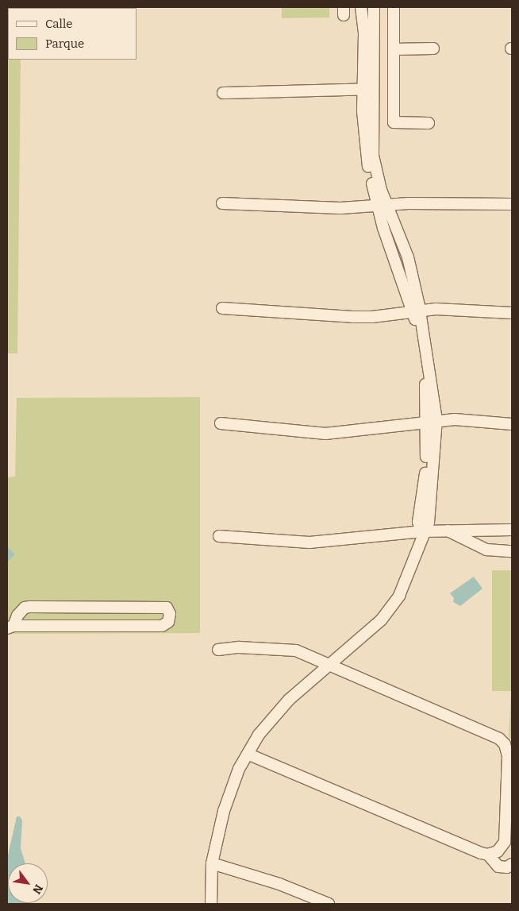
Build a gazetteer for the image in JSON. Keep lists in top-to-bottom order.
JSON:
{
  "legend": ["Calle", "Parque"],
  "north": "bottom right"
}
